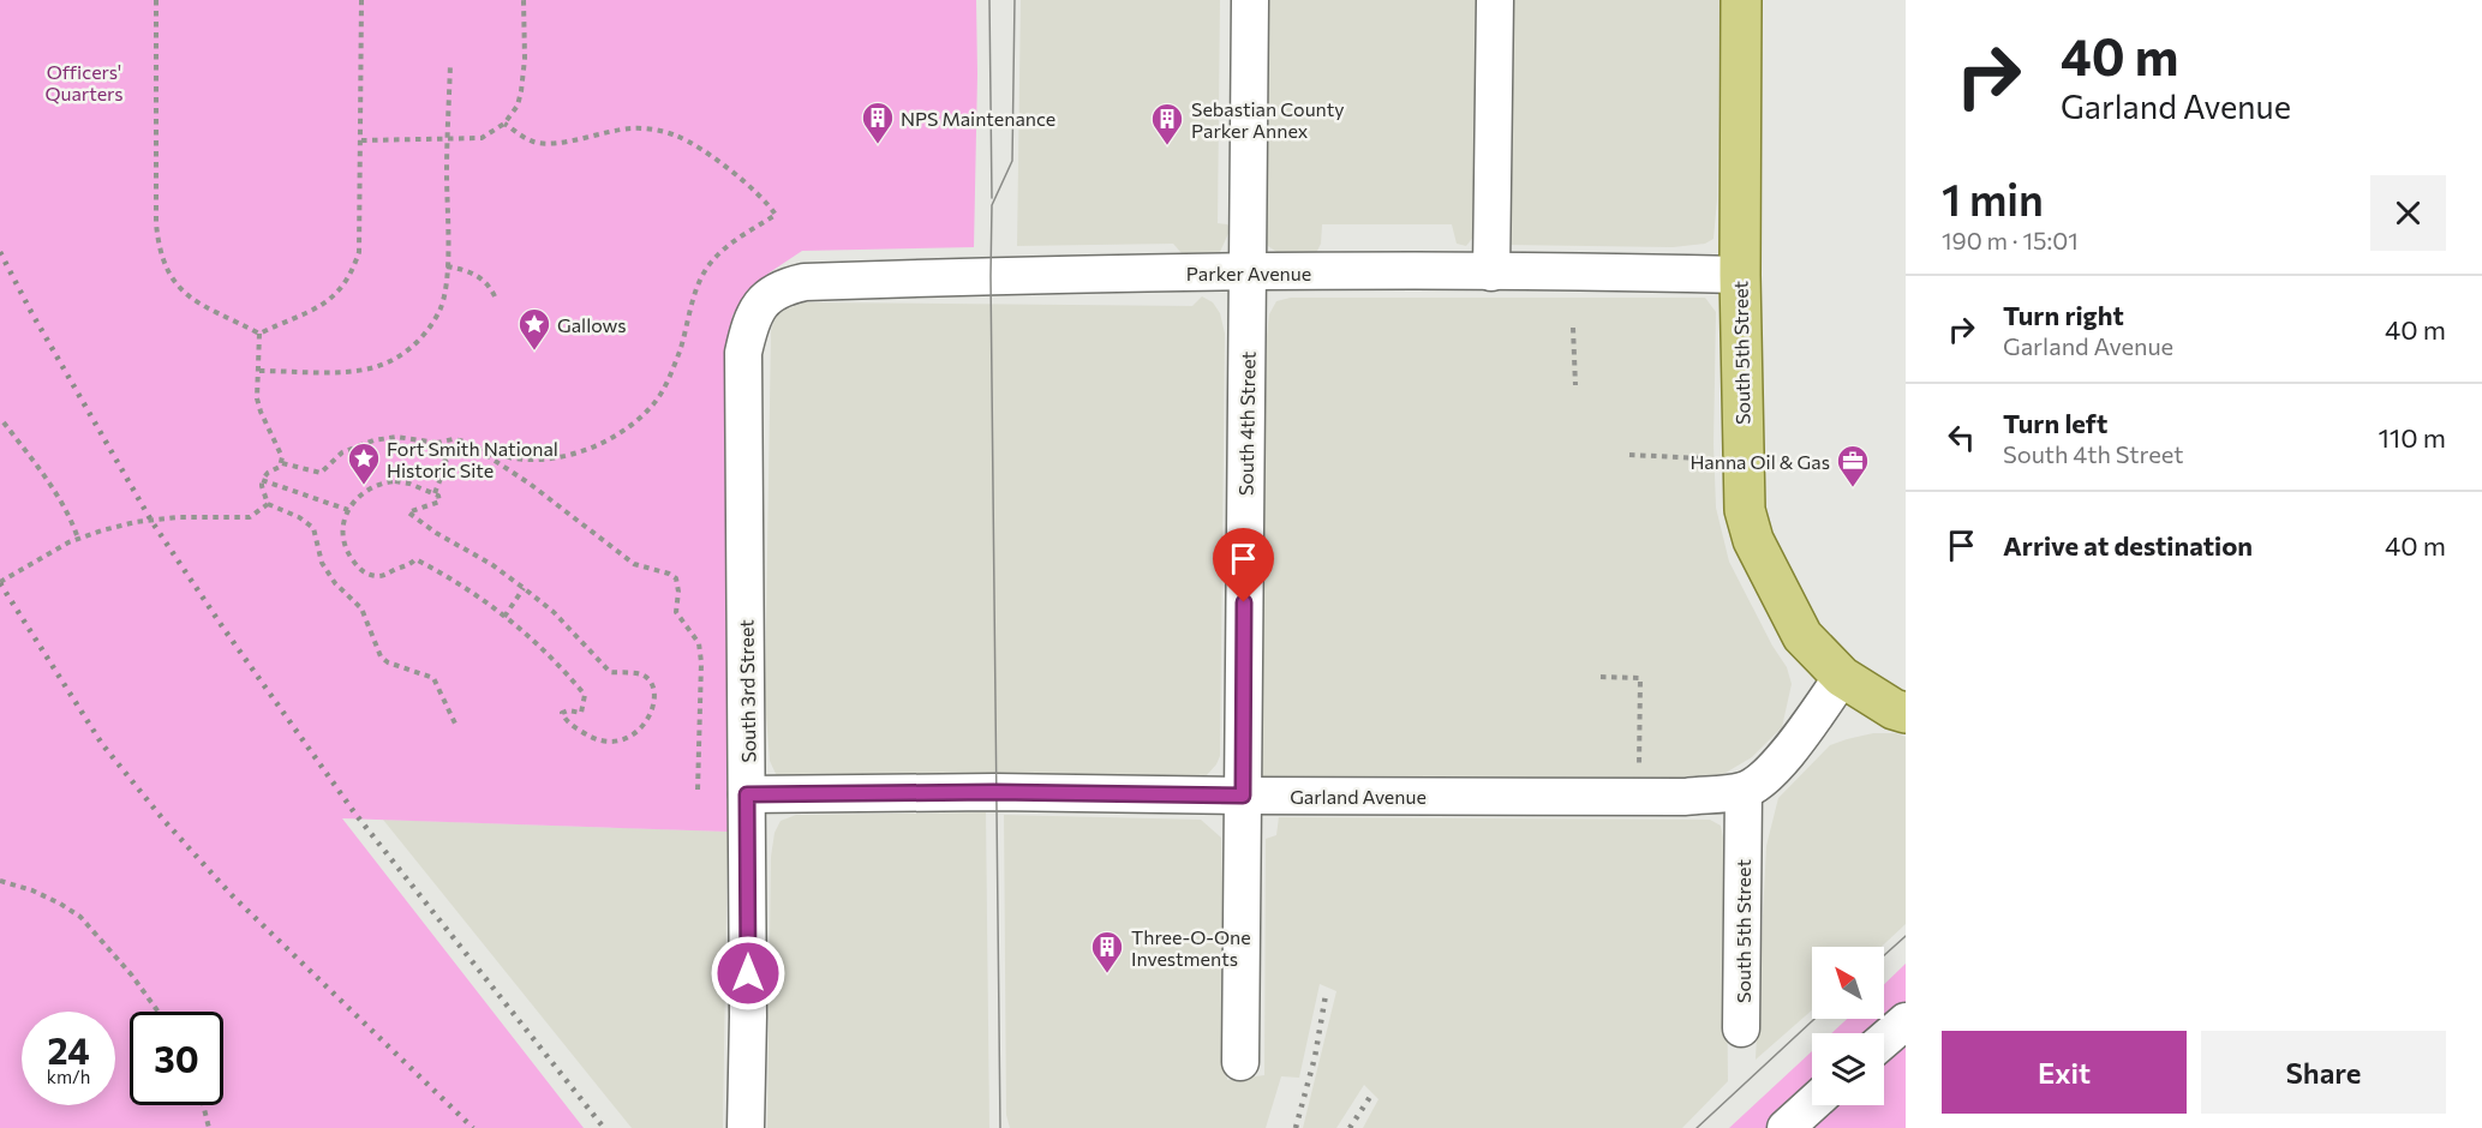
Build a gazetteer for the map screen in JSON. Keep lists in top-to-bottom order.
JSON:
{
  "streets": {
    "main road": ["South 5th Street"],
    "street": [
      "Parker Avenue",
      "South 4th Street",
      "South 3rd Street",
      "Garland Avenue"
    ]
  },
  "crossings": [
    ["Parker Avenue", "South 5th Street"],
    ["Parker Avenue", "South 4th Street"],
    ["Parker Avenue", "South 3rd Street"],
    ["South 5th Street", "Garland Avenue"],
    ["South 4th Street", "Garland Avenue"],
    ["South 3rd Street", "Garland Avenue"]
  ],
  "parks": ["Officers' Quarters"],
  "places": {
    "building": ["NPS Maintenance", "Sebastian County Parker Annex", "Three-O-One Investments"],
    "place": ["Gallows", "Fort Smith National Historic Site"],
    "office": ["Hanna Oil & Gas"]
  },
  "north": "top left",
  "page": {
    "turn": ["40 m", "Garland Avenue"],
    "heading": ["1 min", "190 m · 15:01"],
    "list": [
      {
        "name": "Turn right",
        "note": "Garland Avenue",
        "value": "40 m"
      },
      {
        "name": "Turn left",
        "note": "South 4th Street",
        "value": "110 m"
      },
      {
        "name": "Arrive at destination",
        "value": "40 m"
      }
    ],
    "speed": "24 km/h",
    "limit": "30",
    "buttons": ["Exit", "Share"]
  }
}
